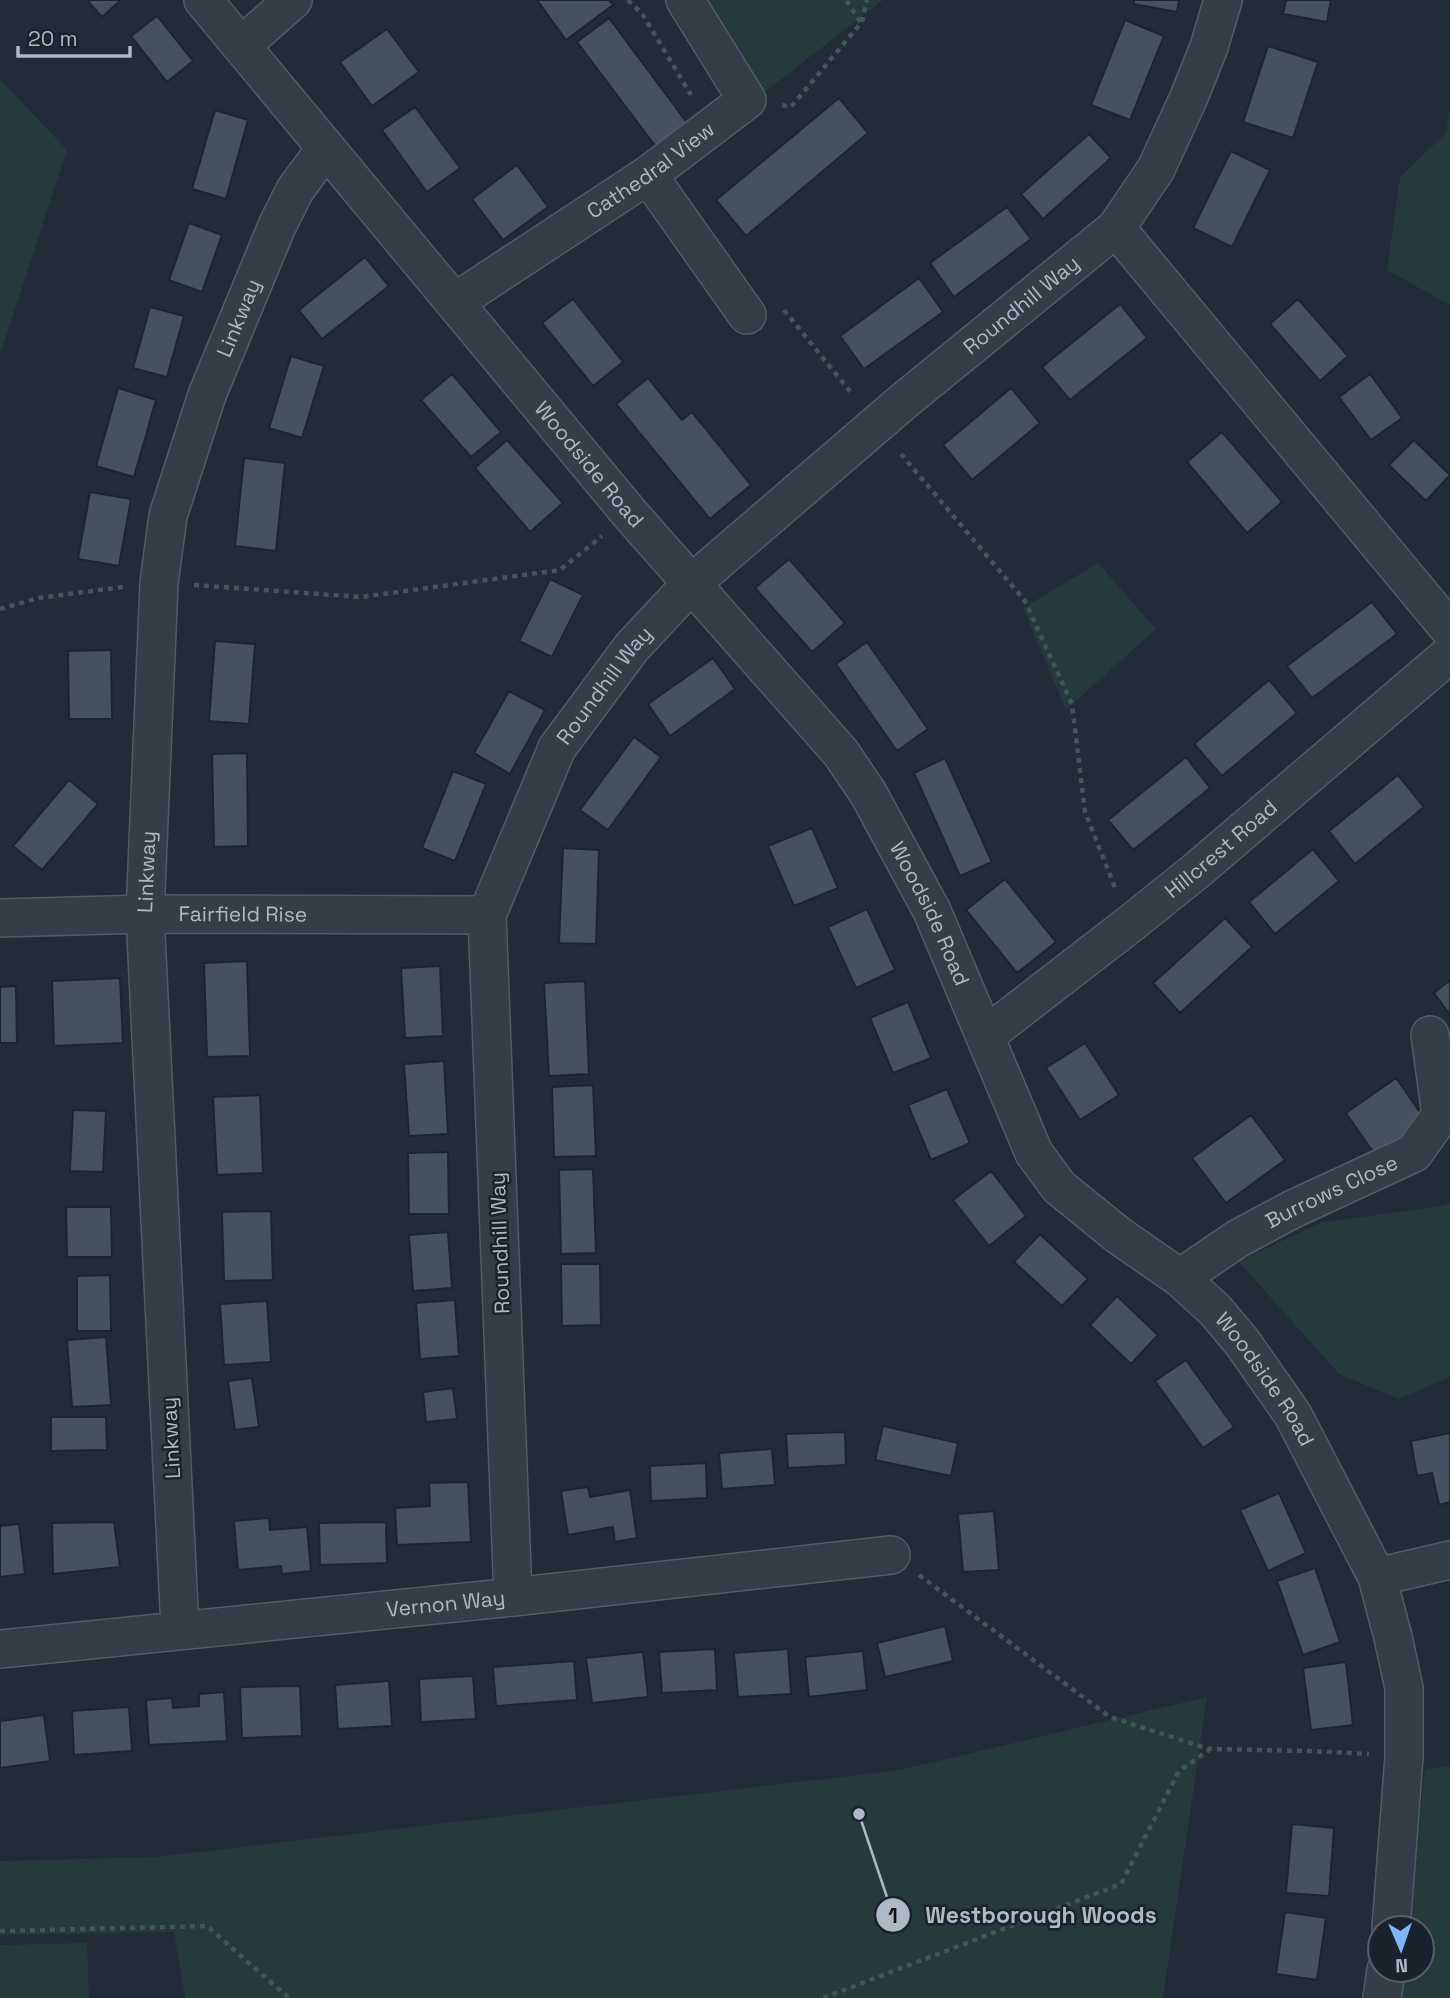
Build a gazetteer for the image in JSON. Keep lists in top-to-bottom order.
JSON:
{
  "streets": {
    "street": [
      "Cathedral View",
      "Roundhill Way",
      "Linkway",
      "Woodside Road",
      "Hillcrest Road",
      "Fairfield Rise",
      "Burrows Close",
      "Vernon Way"
    ]
  },
  "crossings": [
    ["Cathedral View", "Woodside Road"],
    ["Roundhill Way", "Woodside Road"],
    ["Roundhill Way", "Fairfield Rise"],
    ["Roundhill Way", "Vernon Way"],
    ["Linkway", "Woodside Road"],
    ["Linkway", "Fairfield Rise"],
    ["Linkway", "Vernon Way"],
    ["Woodside Road", "Hillcrest Road"],
    ["Woodside Road", "Burrows Close"]
  ],
  "places": ["Westborough Woods"],
  "scale_bar": "20 m",
  "north": "bottom"
}
